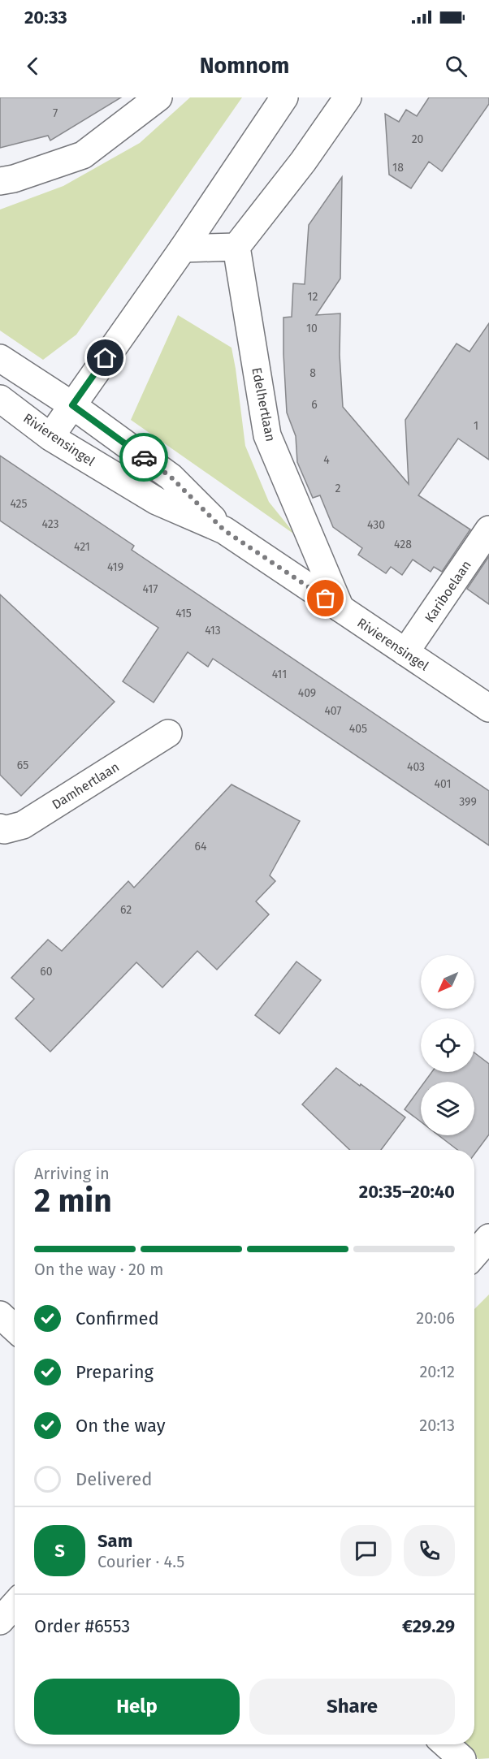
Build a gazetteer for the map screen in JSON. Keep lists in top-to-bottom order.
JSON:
{
  "streets": {
    "street": [
      "Edelhertlaan",
      "Rivierensingel",
      "Kariboelaan",
      "Damhertlaan"
    ]
  },
  "crossings": [
    ["Edelhertlaan", "Rivierensingel"],
    ["Rivierensingel", "Kariboelaan"]
  ],
  "house_numbers": [
    "7",
    "20",
    "18",
    "12",
    "10",
    "8",
    "6",
    "1",
    "4",
    "2",
    "425",
    "423",
    "430",
    "428",
    "421",
    "419",
    "417",
    "415",
    "413",
    "411",
    "409",
    "407",
    "405",
    "65",
    "403",
    "401",
    "399",
    "64",
    "62",
    "60"
  ],
  "north": "bottom left",
  "page": {
    "status": "20:33",
    "header": "Nomnom",
    "heading": ["2 min", "Arriving in", "20:35–20:40"],
    "panel": [
      "Sam",
      "Courier · 4.5",
      "Order #6553",
      "€29.29"
    ],
    "bar": "On the way · 20 m",
    "list": [
      ["Confirmed", "20:06"],
      ["Preparing", "20:12"],
      ["On the way", "20:13"],
      "Delivered"
    ],
    "round": "S",
    "buttons": ["Help", "Share"]
  }
}
